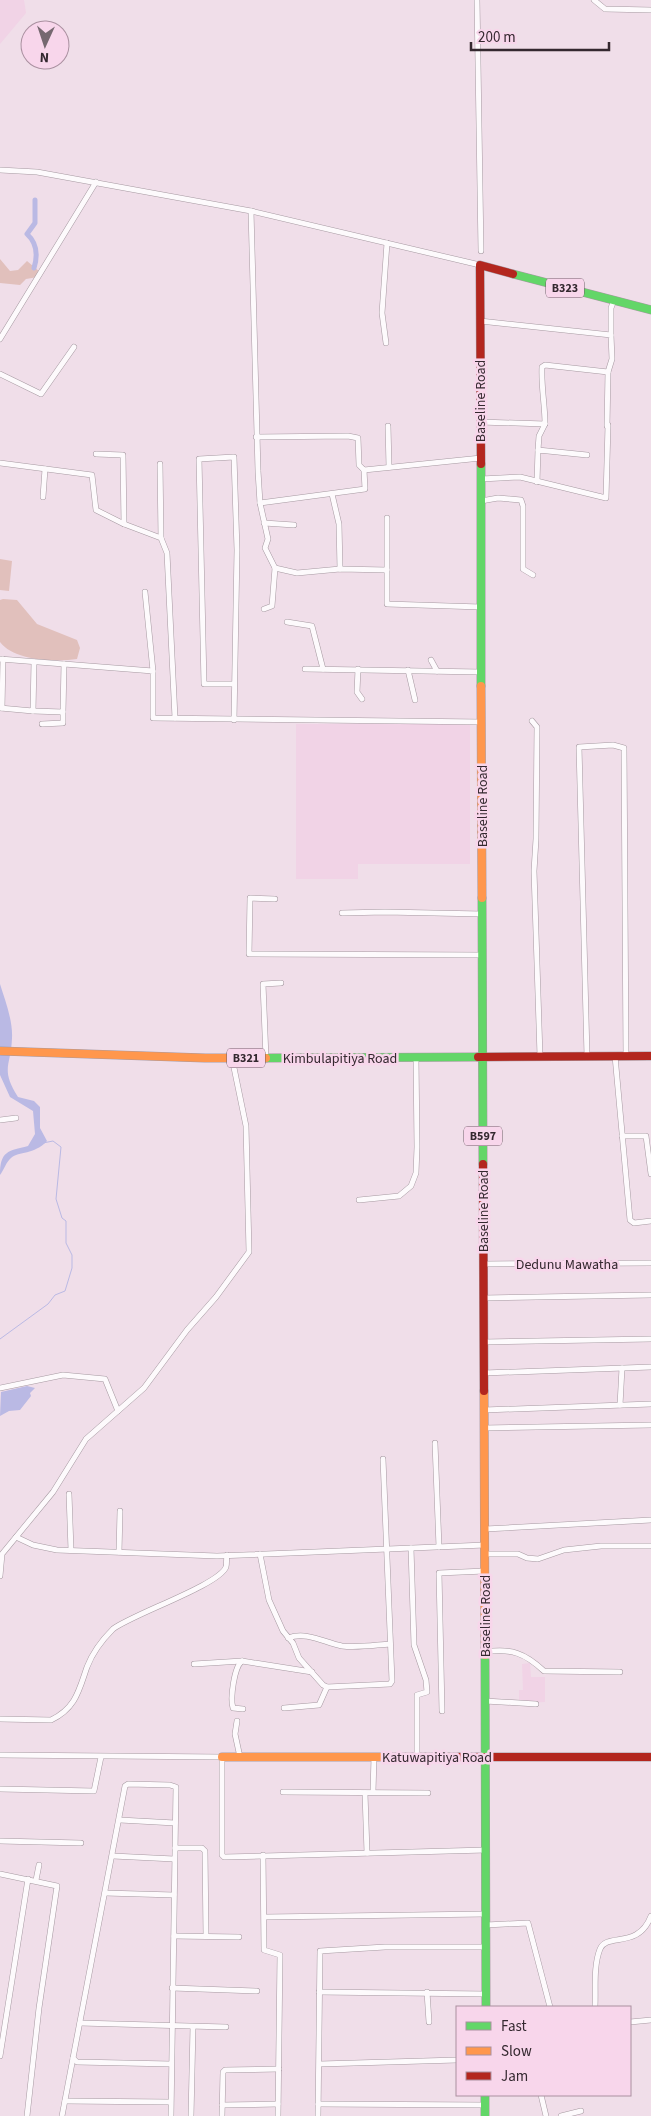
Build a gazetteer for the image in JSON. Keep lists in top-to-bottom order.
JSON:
{
  "streets": {
    "main road": [
      "B323",
      "Baseline Road",
      "B321",
      "Kimbulapitiya Road",
      "B597",
      "Katuwapitiya Road"
    ],
    "street": ["Dedunu Mawatha"]
  },
  "crossings": [
    ["B323", "Baseline Road"],
    ["Baseline Road", "Kimbulapitiya Road"],
    ["Baseline Road", "Dedunu Mawatha"],
    ["Baseline Road", "Katuwapitiya Road"]
  ],
  "legend": ["Fast", "Slow", "Jam"],
  "scale_bar": "200 m",
  "north": "bottom"
}
